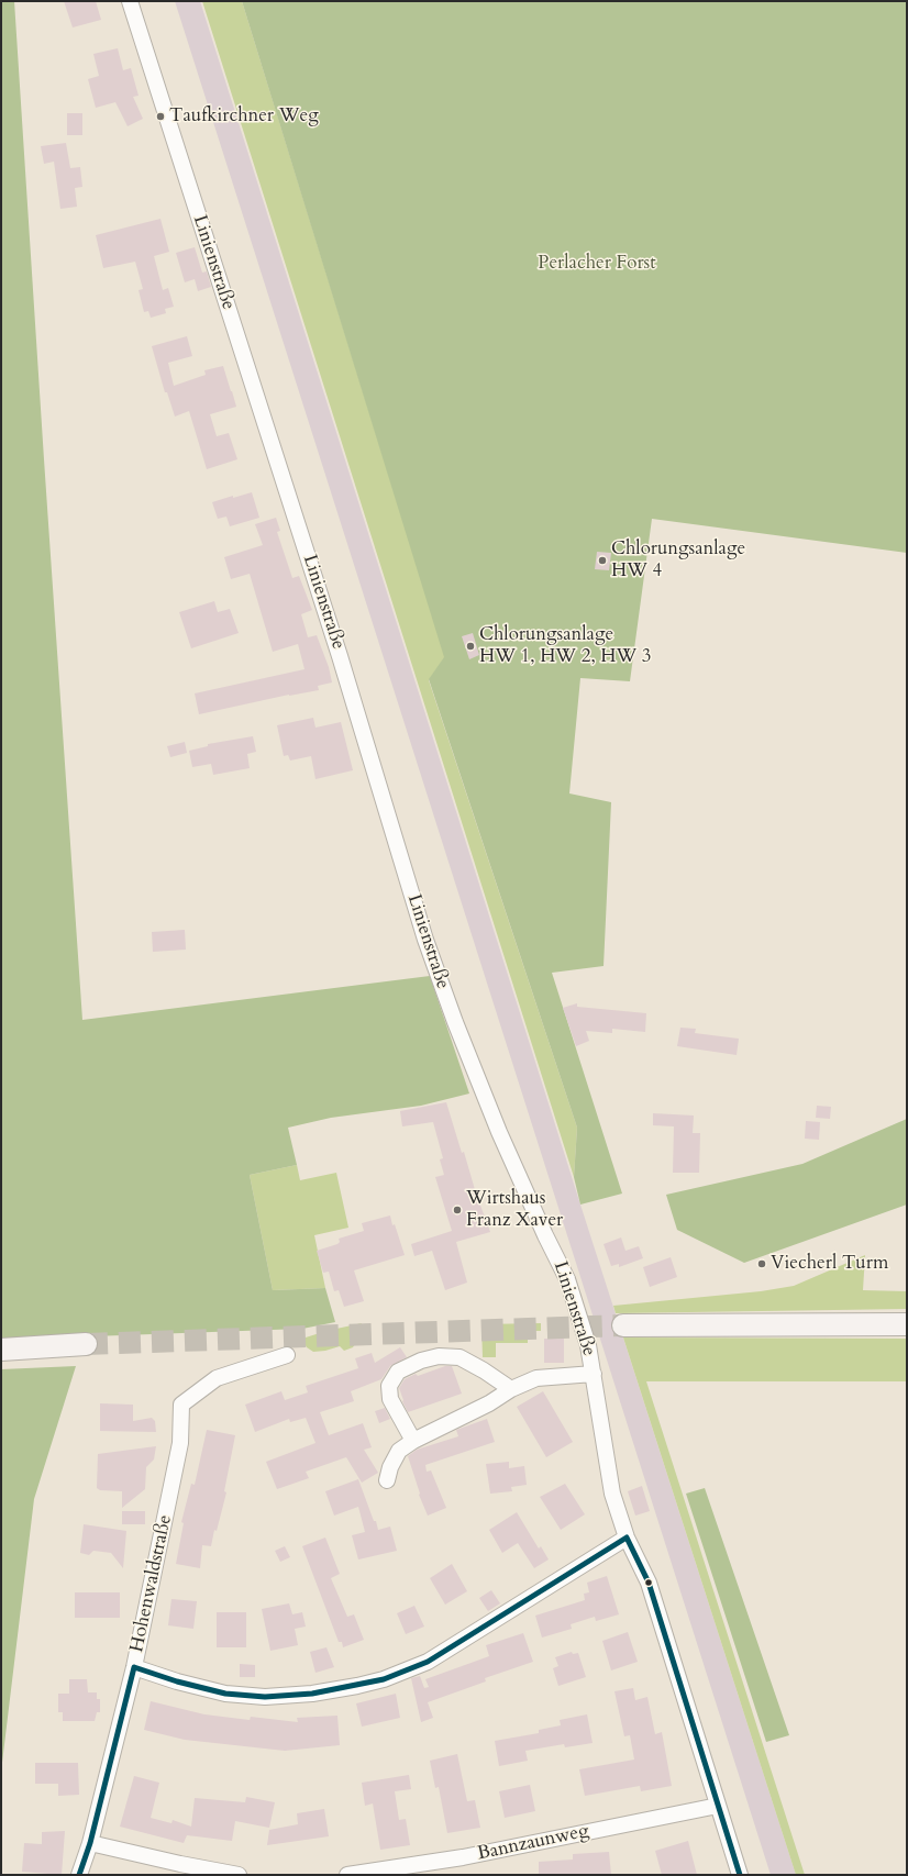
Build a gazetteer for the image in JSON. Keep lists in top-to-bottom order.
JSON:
{
  "streets": {
    "street": ["Linienstraße", "Hohenwaldstraße", "Bannzaunweg"]
  },
  "crossings": [
    ["Linienstraße", "Bannzaunweg"]
  ],
  "parks": ["Perlacher Forst"],
  "places": [
    "Taufkirchner Weg",
    "Chlorungsanlage HW 4",
    "Chlorungsanlage HW 1, HW 2, HW 3",
    "Wirtshaus Franz Xaver",
    "Viecherl Turm"
  ]
}
